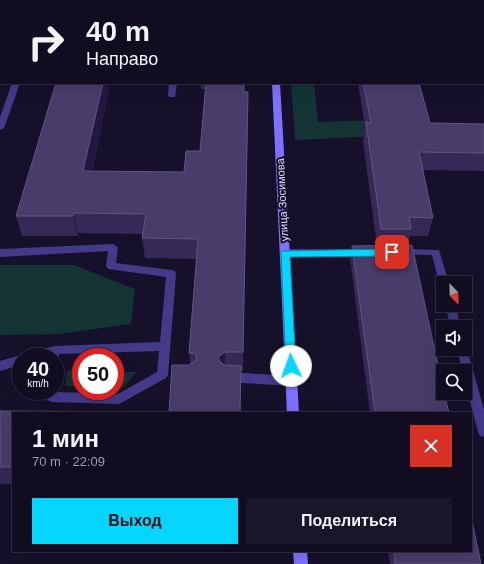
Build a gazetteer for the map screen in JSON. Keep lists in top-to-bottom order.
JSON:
{
  "streets": {
    "main road": ["улица Зосимова"]
  },
  "north": "bottom right",
  "page": {
    "turn": ["40 m", "Направо"],
    "speed": "40 km/h",
    "limit": "50",
    "heading": ["1 мин", "70 m · 22:09"],
    "buttons": ["Выход", "Поделиться"]
  }
}
